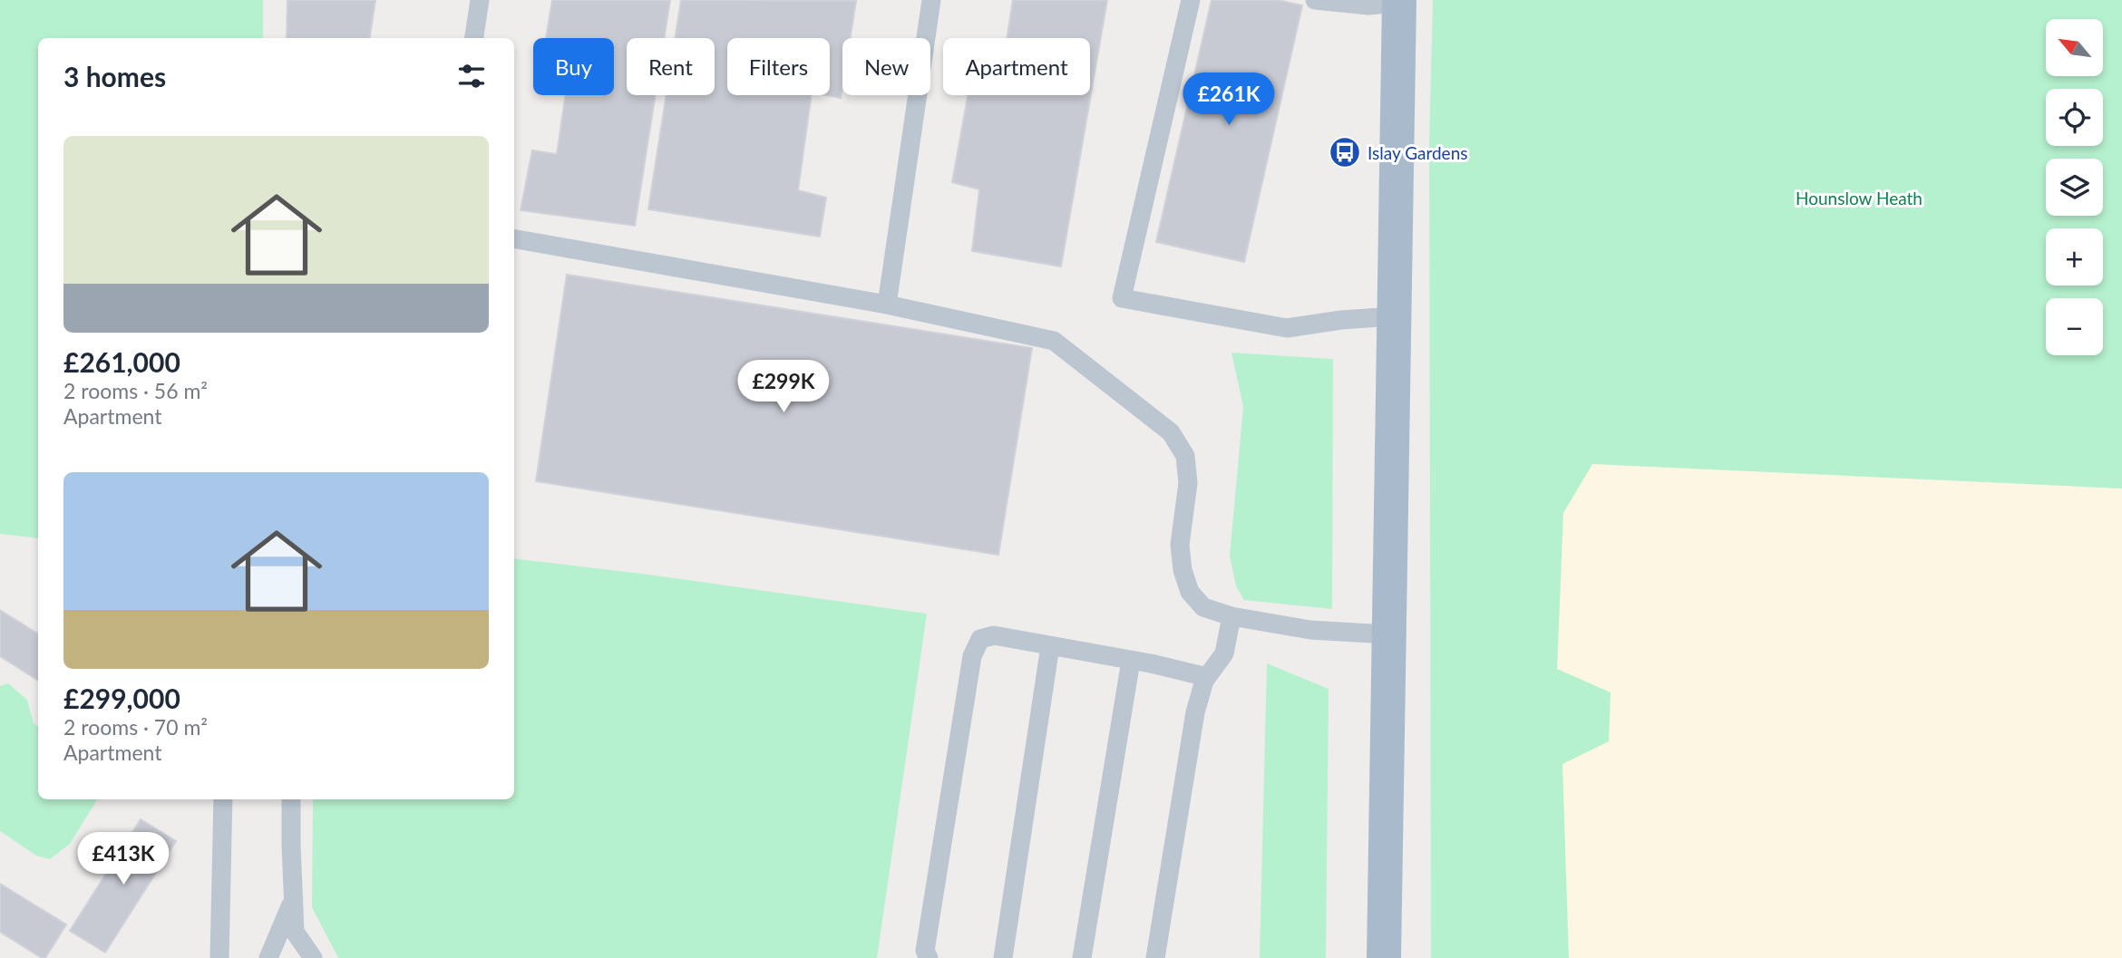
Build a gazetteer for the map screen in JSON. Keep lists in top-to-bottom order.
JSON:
{
  "parks": ["Hounslow Heath"],
  "places": {
    "bus stop": ["Islay Gardens"]
  },
  "north": "top left",
  "page": {
    "map_buttons": ["+", "−"],
    "chip": [
      "Buy",
      "Rent",
      "Filters",
      "New",
      "Apartment"
    ],
    "heading": "3 homes",
    "price": ["£261K", "£299K", "£413K"],
    "list": [
      {
        "name": "£261,000",
        "note": "2 rooms · 56 m² · Apartment"
      },
      {
        "name": "£299,000",
        "note": "2 rooms · 70 m² · Apartment"
      }
    ]
  }
}
